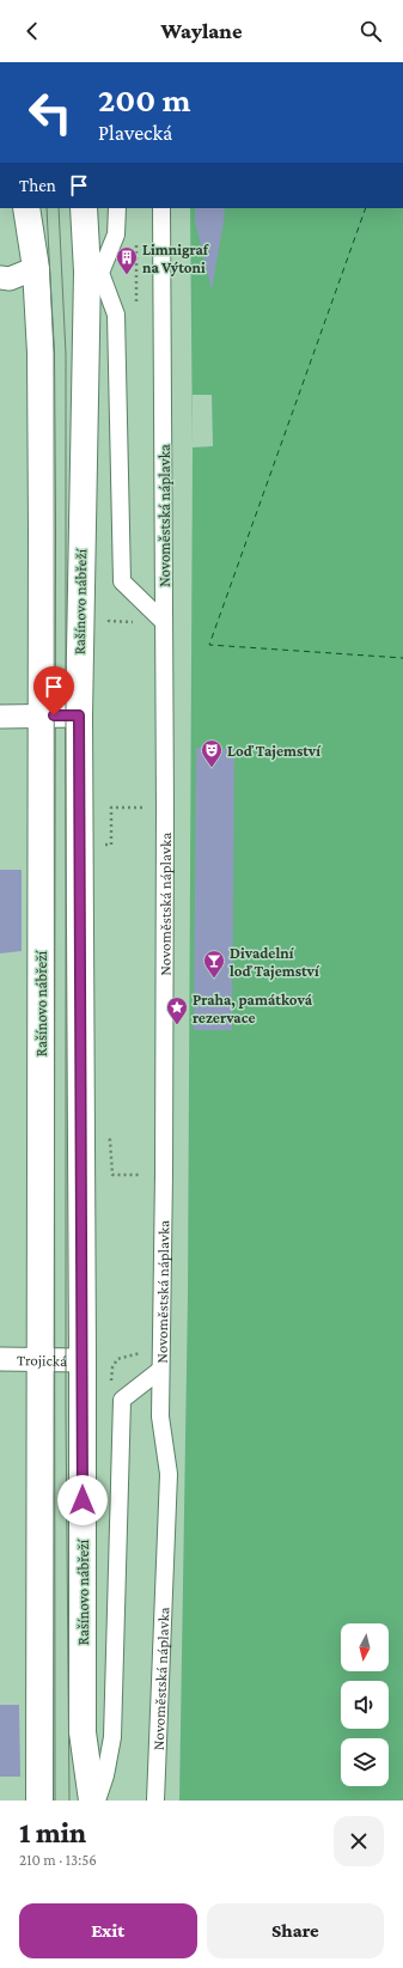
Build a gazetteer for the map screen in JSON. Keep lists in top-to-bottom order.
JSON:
{
  "streets": {
    "main road": ["Rašínovo nábřeží"],
    "street": ["Novoměstská náplavka", "Trojická"]
  },
  "crossings": [
    ["Rašínovo nábřeží", "Trojická"]
  ],
  "places": {
    "building": ["Limnigraf na Výtoni"],
    "theatre": ["Loď Tajemství"],
    "bar": ["Divadelní loď Tajemství"],
    "place": ["Praha, památková rezervace"]
  },
  "north": "bottom",
  "page": {
    "header": "Waylane",
    "turn": ["200 m", "Plavecká"],
    "then": "Then",
    "heading": ["1 min", "210 m · 13:56"],
    "buttons": ["Exit", "Share"]
  }
}
